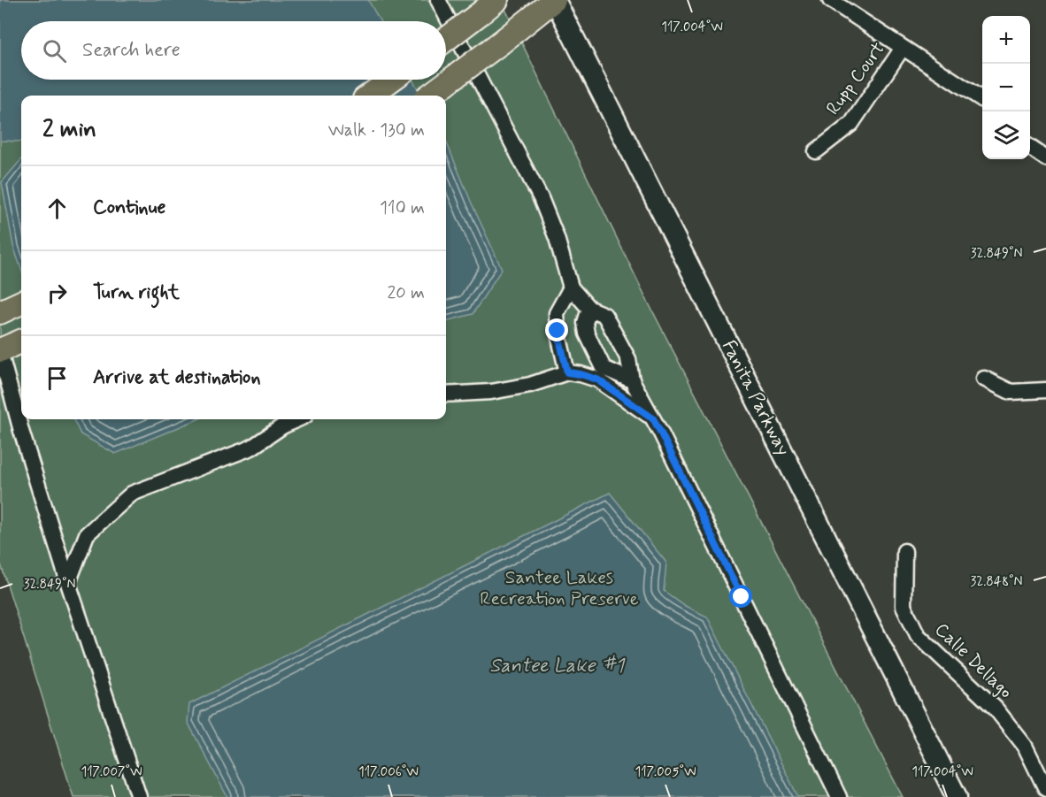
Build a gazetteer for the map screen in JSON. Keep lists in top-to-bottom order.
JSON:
{
  "streets": {
    "street": ["Rupp Court", "Fanita Parkway", "Calle Dellago"]
  },
  "water": ["Santee Lake #1"],
  "parks": ["Santee Lakes Recreation Preserve"],
  "page": {
    "map_buttons": ["+", "−"],
    "search": "Search here",
    "heading": ["2 min", "Walk · 130 m"],
    "list": [
      ["Continue", "110 m"],
      ["Turn right", "20 m"],
      "Arrive at destination"
    ]
  },
  "coordinates": [
    "117.004°W",
    "32.849°N",
    "32.848°N",
    "117.007°W",
    "117.006°W",
    "117.005°W"
  ]
}
